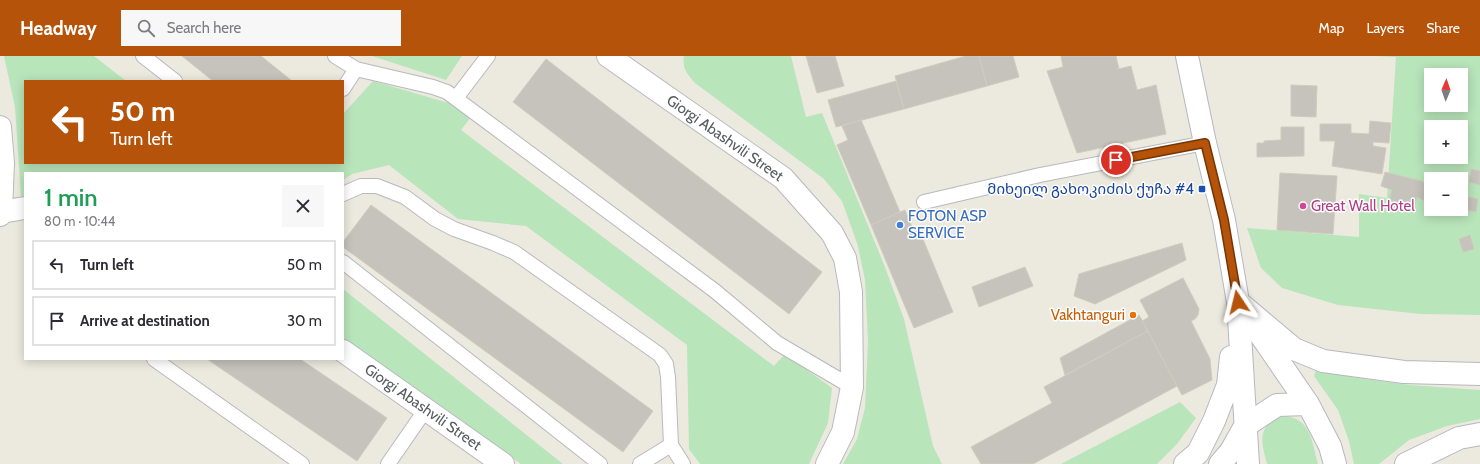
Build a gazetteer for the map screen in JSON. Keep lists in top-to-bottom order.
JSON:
{
  "streets": {
    "main road": ["Giorgi Abashvili Street"]
  },
  "places": {
    "transit": ["მიხეილ გახოკიძის ქუჩა #4"],
    "other": ["Great Wall Hotel", "FOTON ASP SERVICE", "Vakhtanguri"]
  },
  "north": "top",
  "page": {
    "header": "Headway",
    "search": "Search here",
    "nav": ["Map", "Layers", "Share"],
    "map_buttons": ["+", "−"],
    "turn": ["50 m", "Turn left"],
    "heading": ["1 min", "80 m · 10:44"],
    "list": [
      {
        "name": "Turn left",
        "value": "50 m"
      },
      {
        "name": "Arrive at destination",
        "value": "30 m"
      }
    ]
  }
}
